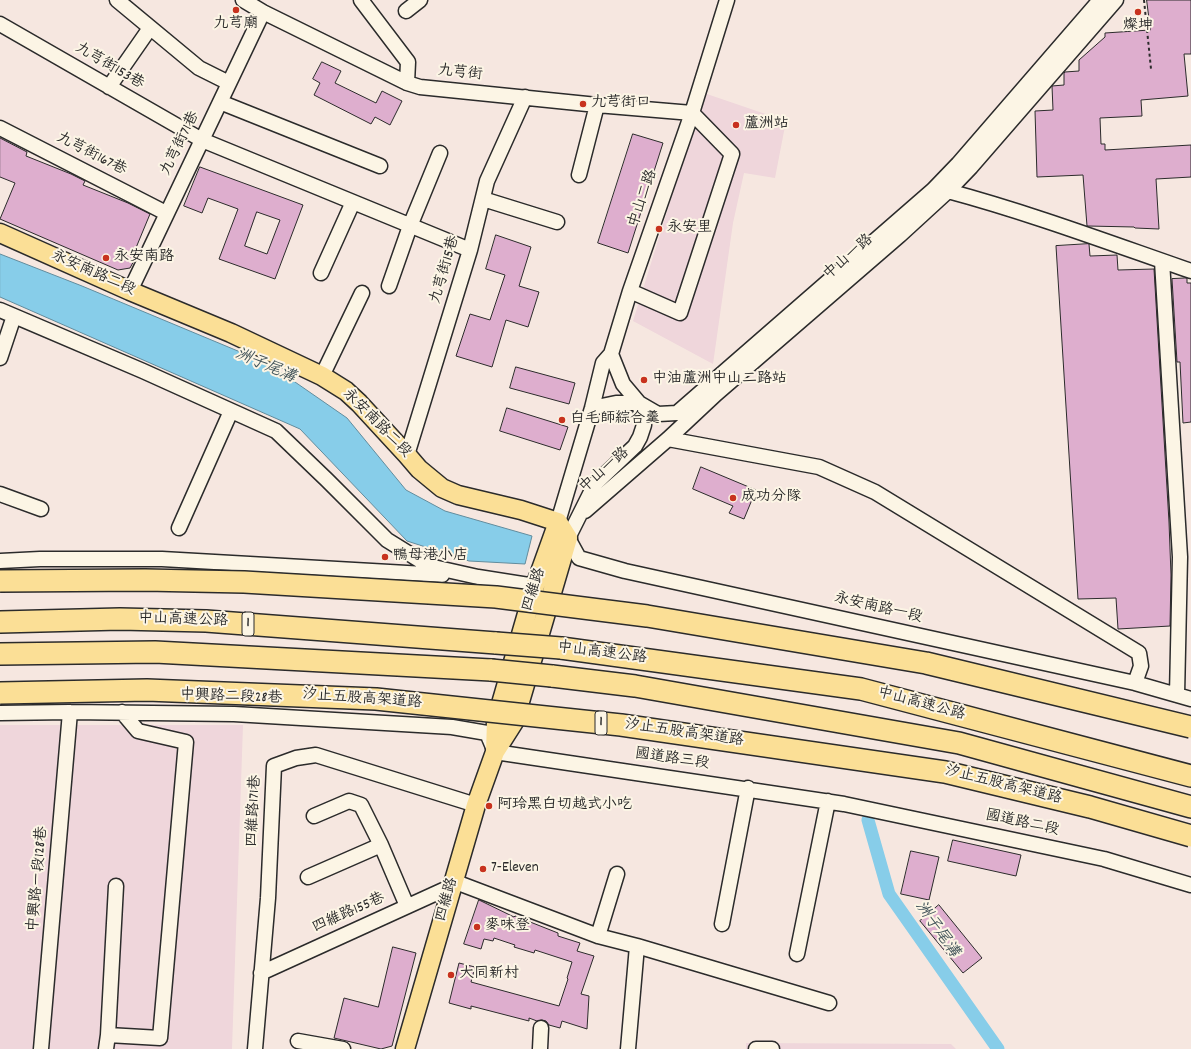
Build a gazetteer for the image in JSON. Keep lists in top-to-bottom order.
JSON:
{
  "streets": {
    "highway": ["中山高速公路", "1", "汐止五股高架道路"],
    "main road": ["永安南路二段", "四維路"],
    "street": [
      "九芎街153巷",
      "九芎街",
      "九芎街71巷",
      "九芎街167巷",
      "中山二路",
      "中山一路",
      "九芎街15巷",
      "永安南路一段",
      "中興路二段28巷",
      "國道路三段",
      "四維路171巷",
      "國道路二段",
      "中興路ㄧ段128巷",
      "四維路155巷"
    ]
  },
  "crossings": [
    ["九芎街153巷", "九芎街71巷"],
    ["九芎街153巷", "九芎街15巷"],
    ["九芎街", "九芎街71巷"],
    ["九芎街", "中山二路"],
    ["九芎街", "九芎街15巷"],
    ["九芎街71巷", "九芎街167巷"],
    ["九芎街71巷", "永安南路二段"],
    ["中山二路", "中山一路"],
    ["中山二路", "永安南路二段"],
    ["中山二路", "四維路"],
    ["中山一路", "四維路"],
    ["中山一路", "永安南路一段"],
    ["九芎街15巷", "永安南路二段"],
    ["永安南路二段", "四維路"],
    ["四維路", "永安南路一段"],
    ["四維路", "中興路二段28巷"],
    ["四維路", "國道路三段"],
    ["四維路", "四維路171巷"],
    ["四維路", "四維路155巷"],
    ["中興路二段28巷", "國道路三段"],
    ["中興路二段28巷", "中興路ㄧ段128巷"],
    ["國道路三段", "國道路二段"],
    ["四維路171巷", "四維路155巷"]
  ],
  "water": ["洲子尾溝"],
  "places": [
    "九芎廟",
    "燦坤",
    "九芎街口",
    "蘆洲站",
    "永安里",
    "永安南路",
    "中油蘆洲中山二路站",
    "白毛師綜合羹",
    "成功分隊",
    "鴨母港小店",
    "阿玲黑白切越式小吃",
    "7-Eleven",
    "麥味登",
    "大同新村"
  ]
}
